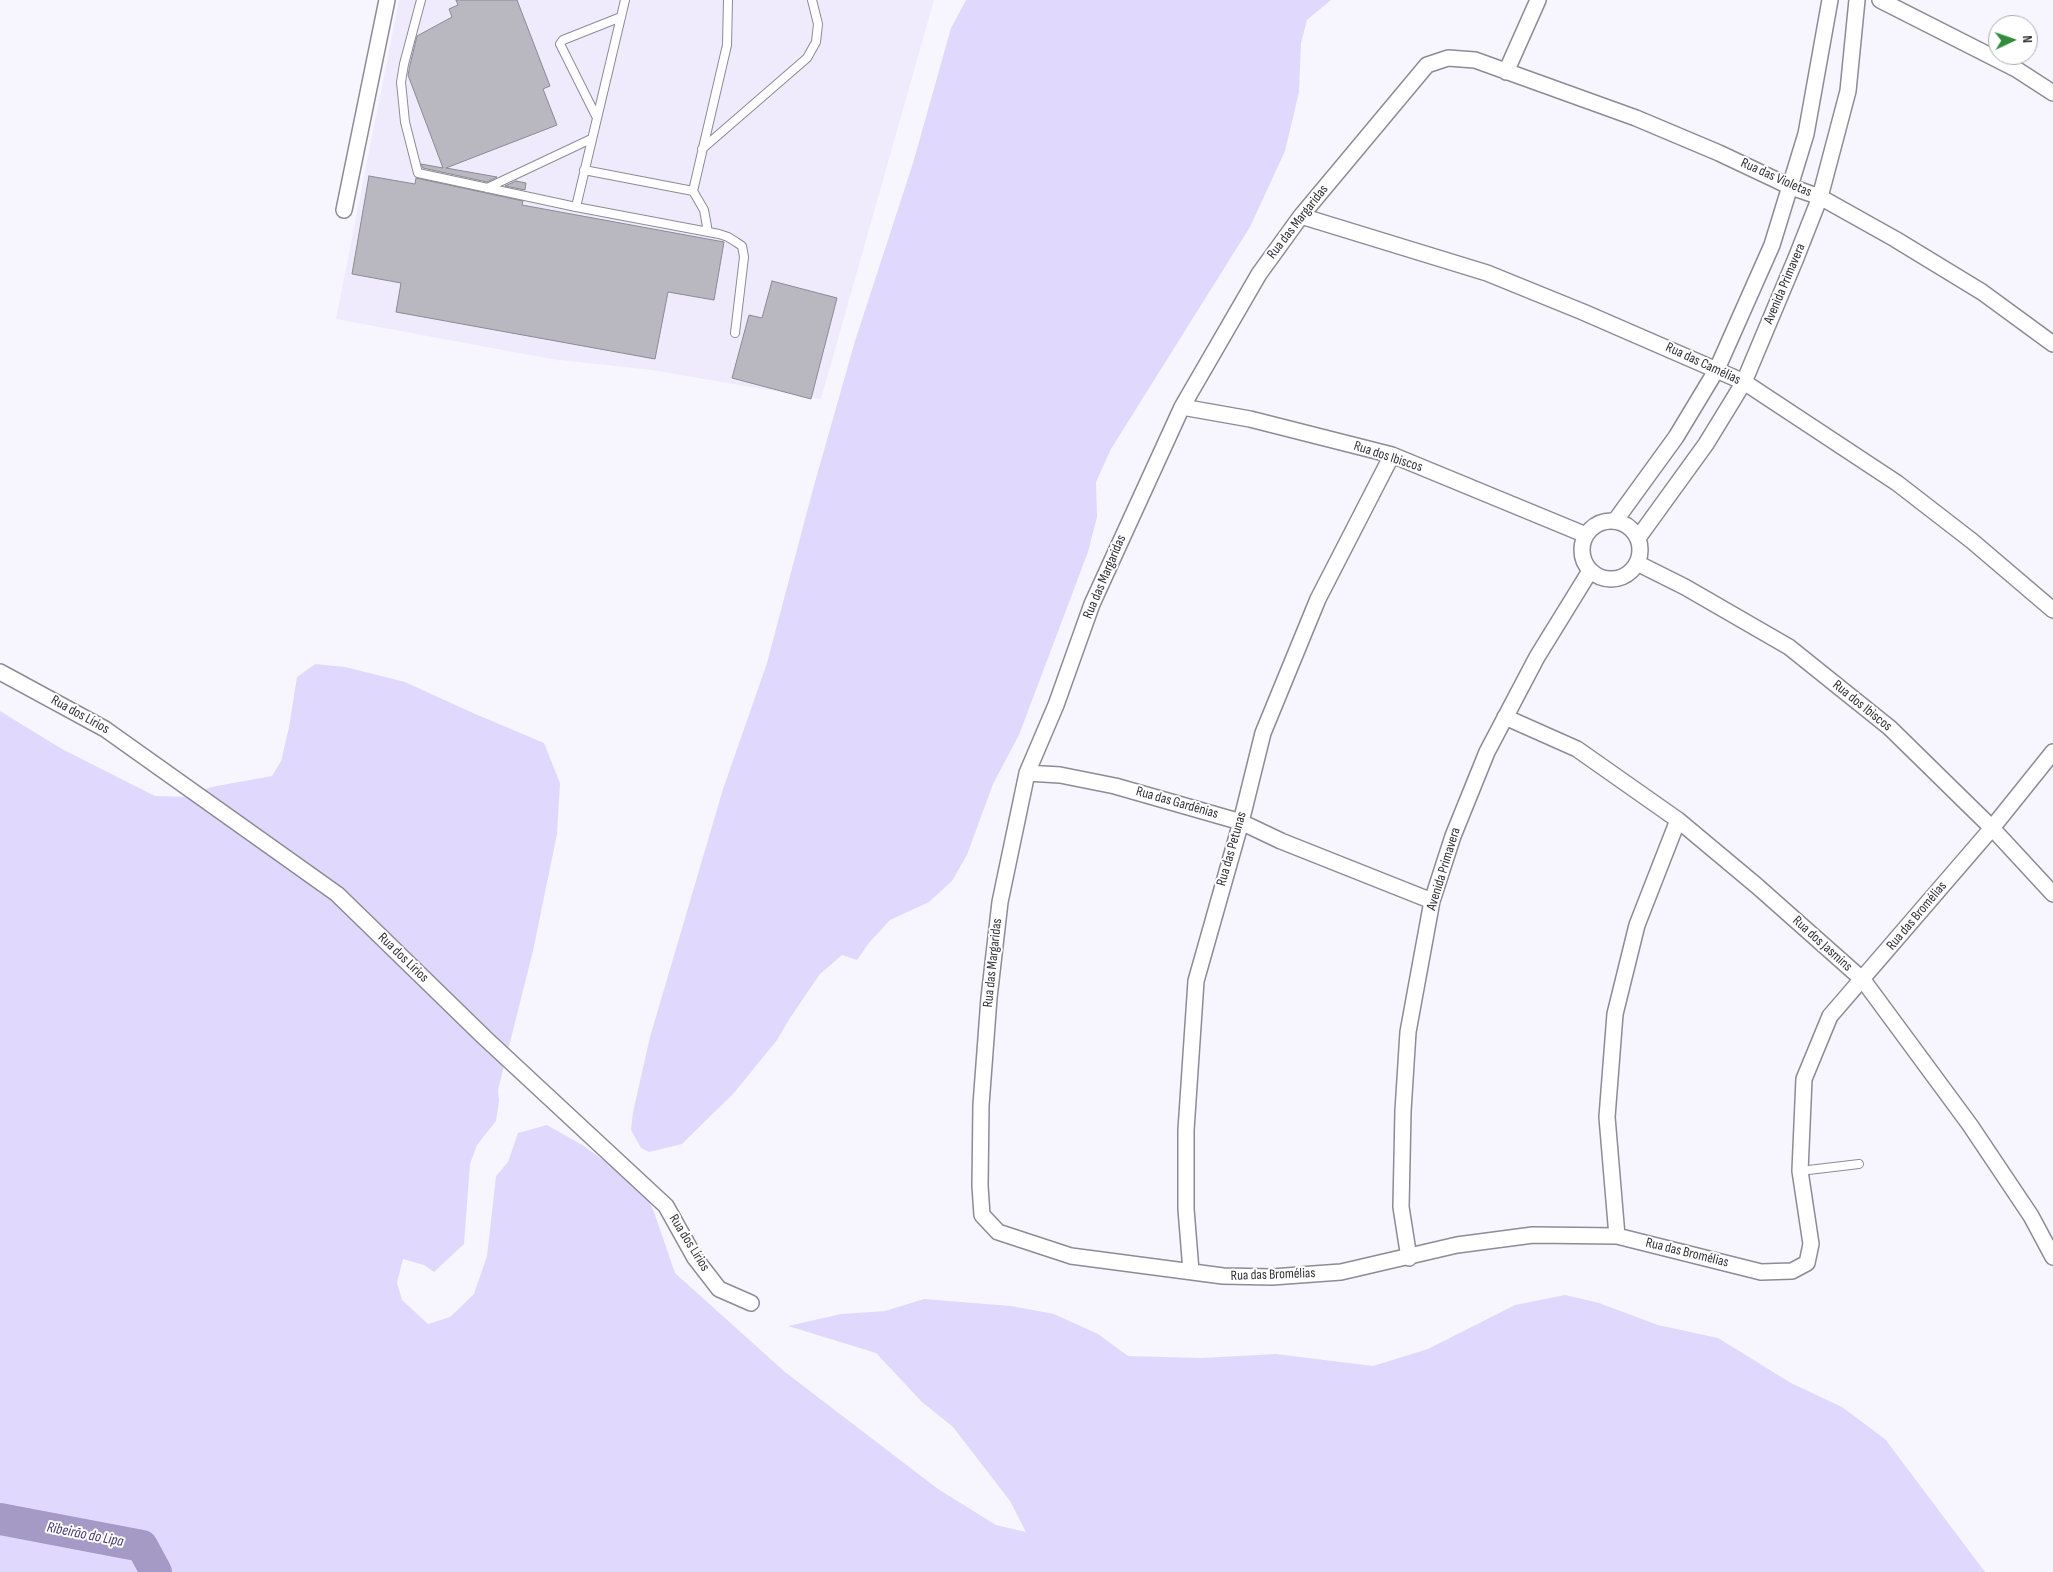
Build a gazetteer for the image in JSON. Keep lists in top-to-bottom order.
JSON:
{
  "streets": {
    "street": [
      "Rua das Violetas",
      "Rua das Margaridas",
      "Avenida Primavera",
      "Rua das Camélias",
      "Rua dos Ibiscos",
      "Rua dos Lírios",
      "Rua das Gardênias",
      "Rua das Petunas",
      "Rua das Bromélias",
      "Rua dos Jasmins"
    ]
  },
  "crossings": [
    ["Rua das Violetas", "Rua das Margaridas"],
    ["Rua das Violetas", "Avenida Primavera"],
    ["Rua das Margaridas", "Rua das Camélias"],
    ["Rua das Margaridas", "Rua dos Ibiscos"],
    ["Rua das Margaridas", "Rua das Gardênias"],
    ["Rua das Margaridas", "Rua das Bromélias"],
    ["Avenida Primavera", "Rua das Camélias"],
    ["Avenida Primavera", "Rua dos Ibiscos"],
    ["Avenida Primavera", "Rua das Gardênias"],
    ["Avenida Primavera", "Rua das Bromélias"],
    ["Avenida Primavera", "Rua dos Jasmins"],
    ["Rua dos Ibiscos", "Rua das Petunas"],
    ["Rua dos Ibiscos", "Rua das Bromélias"],
    ["Rua das Gardênias", "Rua das Petunas"],
    ["Rua das Petunas", "Rua das Bromélias"],
    ["Rua das Bromélias", "Rua dos Jasmins"]
  ],
  "water": ["Ribeirão do Lipa"],
  "north": "right"
}
